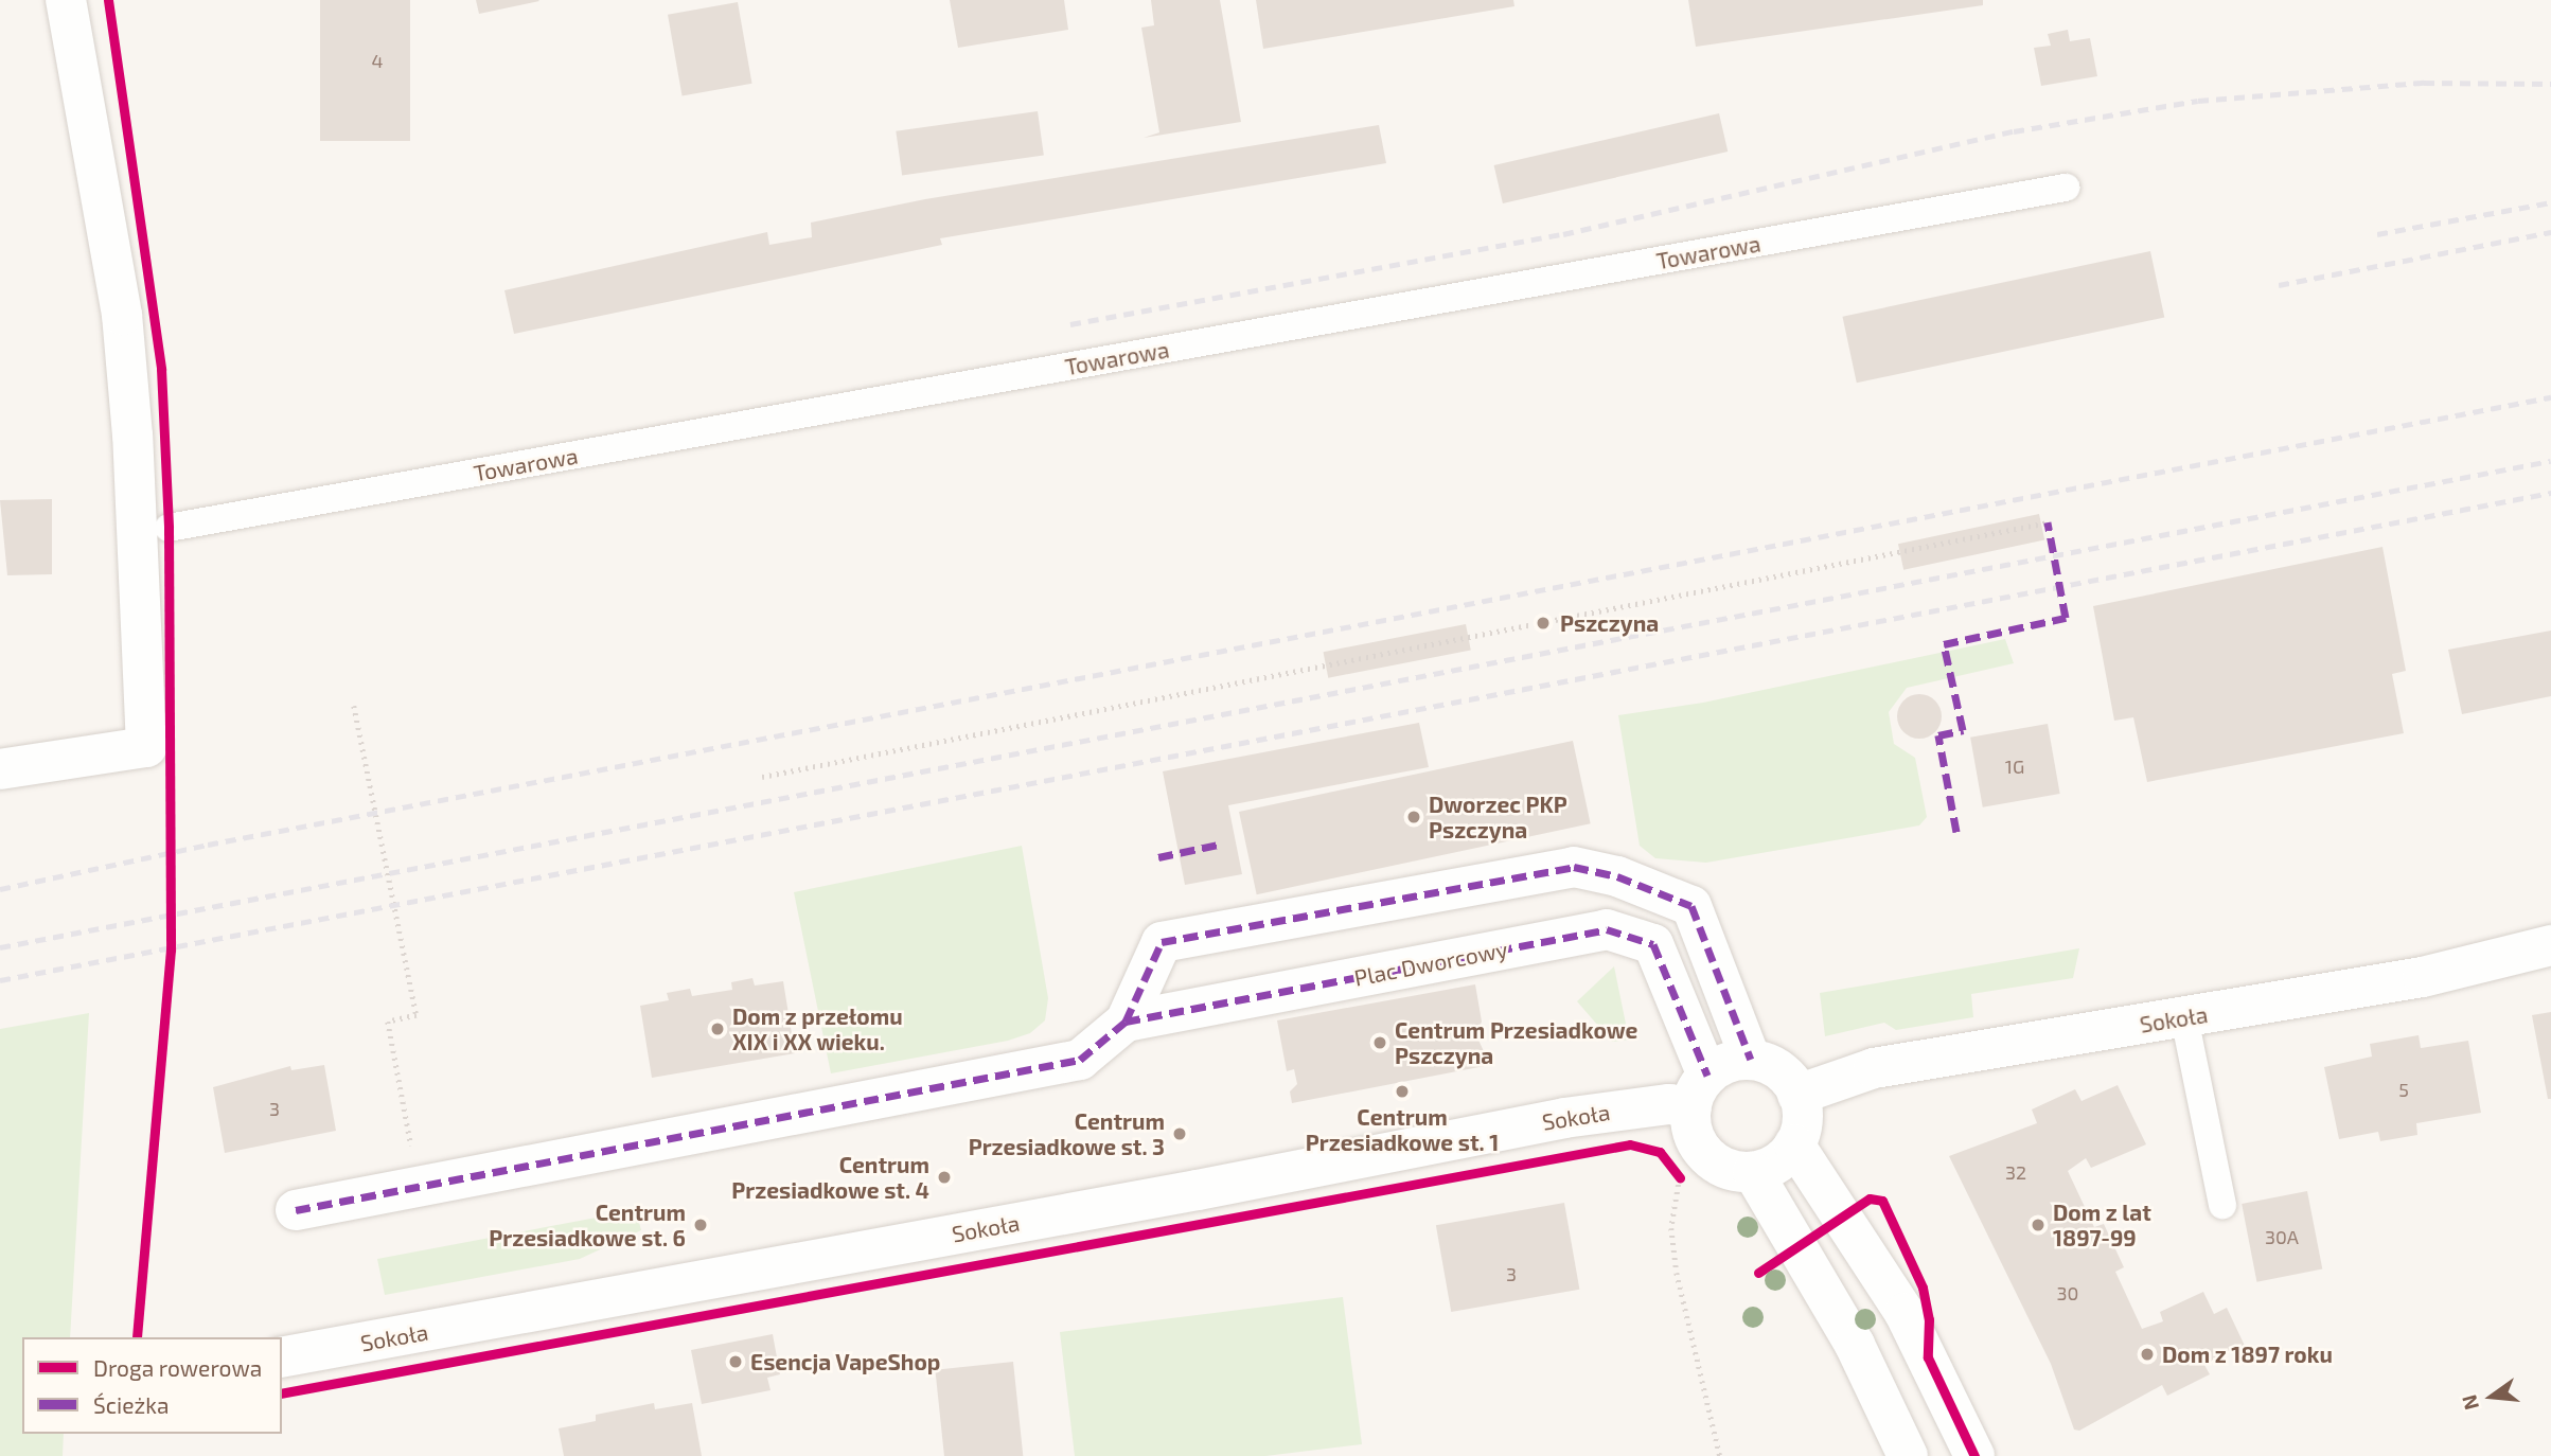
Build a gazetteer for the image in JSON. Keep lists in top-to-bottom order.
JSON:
{
  "streets": {
    "street": ["Plac Dworcowy", "Sokoła"],
    "lane": ["Towarowa"]
  },
  "crossings": [
    ["Plac Dworcowy", "Sokoła"]
  ],
  "places": [
    "Pszczyna",
    "Dworzec PKP Pszczyna",
    "Dom z przełomu XIX i XX wieku.",
    "Centrum Przesiadkowe Pszczyna",
    "Centrum Przesiadkowe st. 1",
    "Centrum Przesiadkowe st. 3",
    "Centrum Przesiadkowe st. 4",
    "Centrum Przesiadkowe st. 6",
    "Dom z lat 1897-99",
    "Dom z 1897 roku",
    "Esencja VapeShop"
  ],
  "house_numbers": [
    "4",
    "1G",
    "5",
    "3",
    "32",
    "30A",
    "3",
    "30"
  ],
  "legend": ["Droga rowerowa", "Ścieżka"],
  "north": "left"
}
